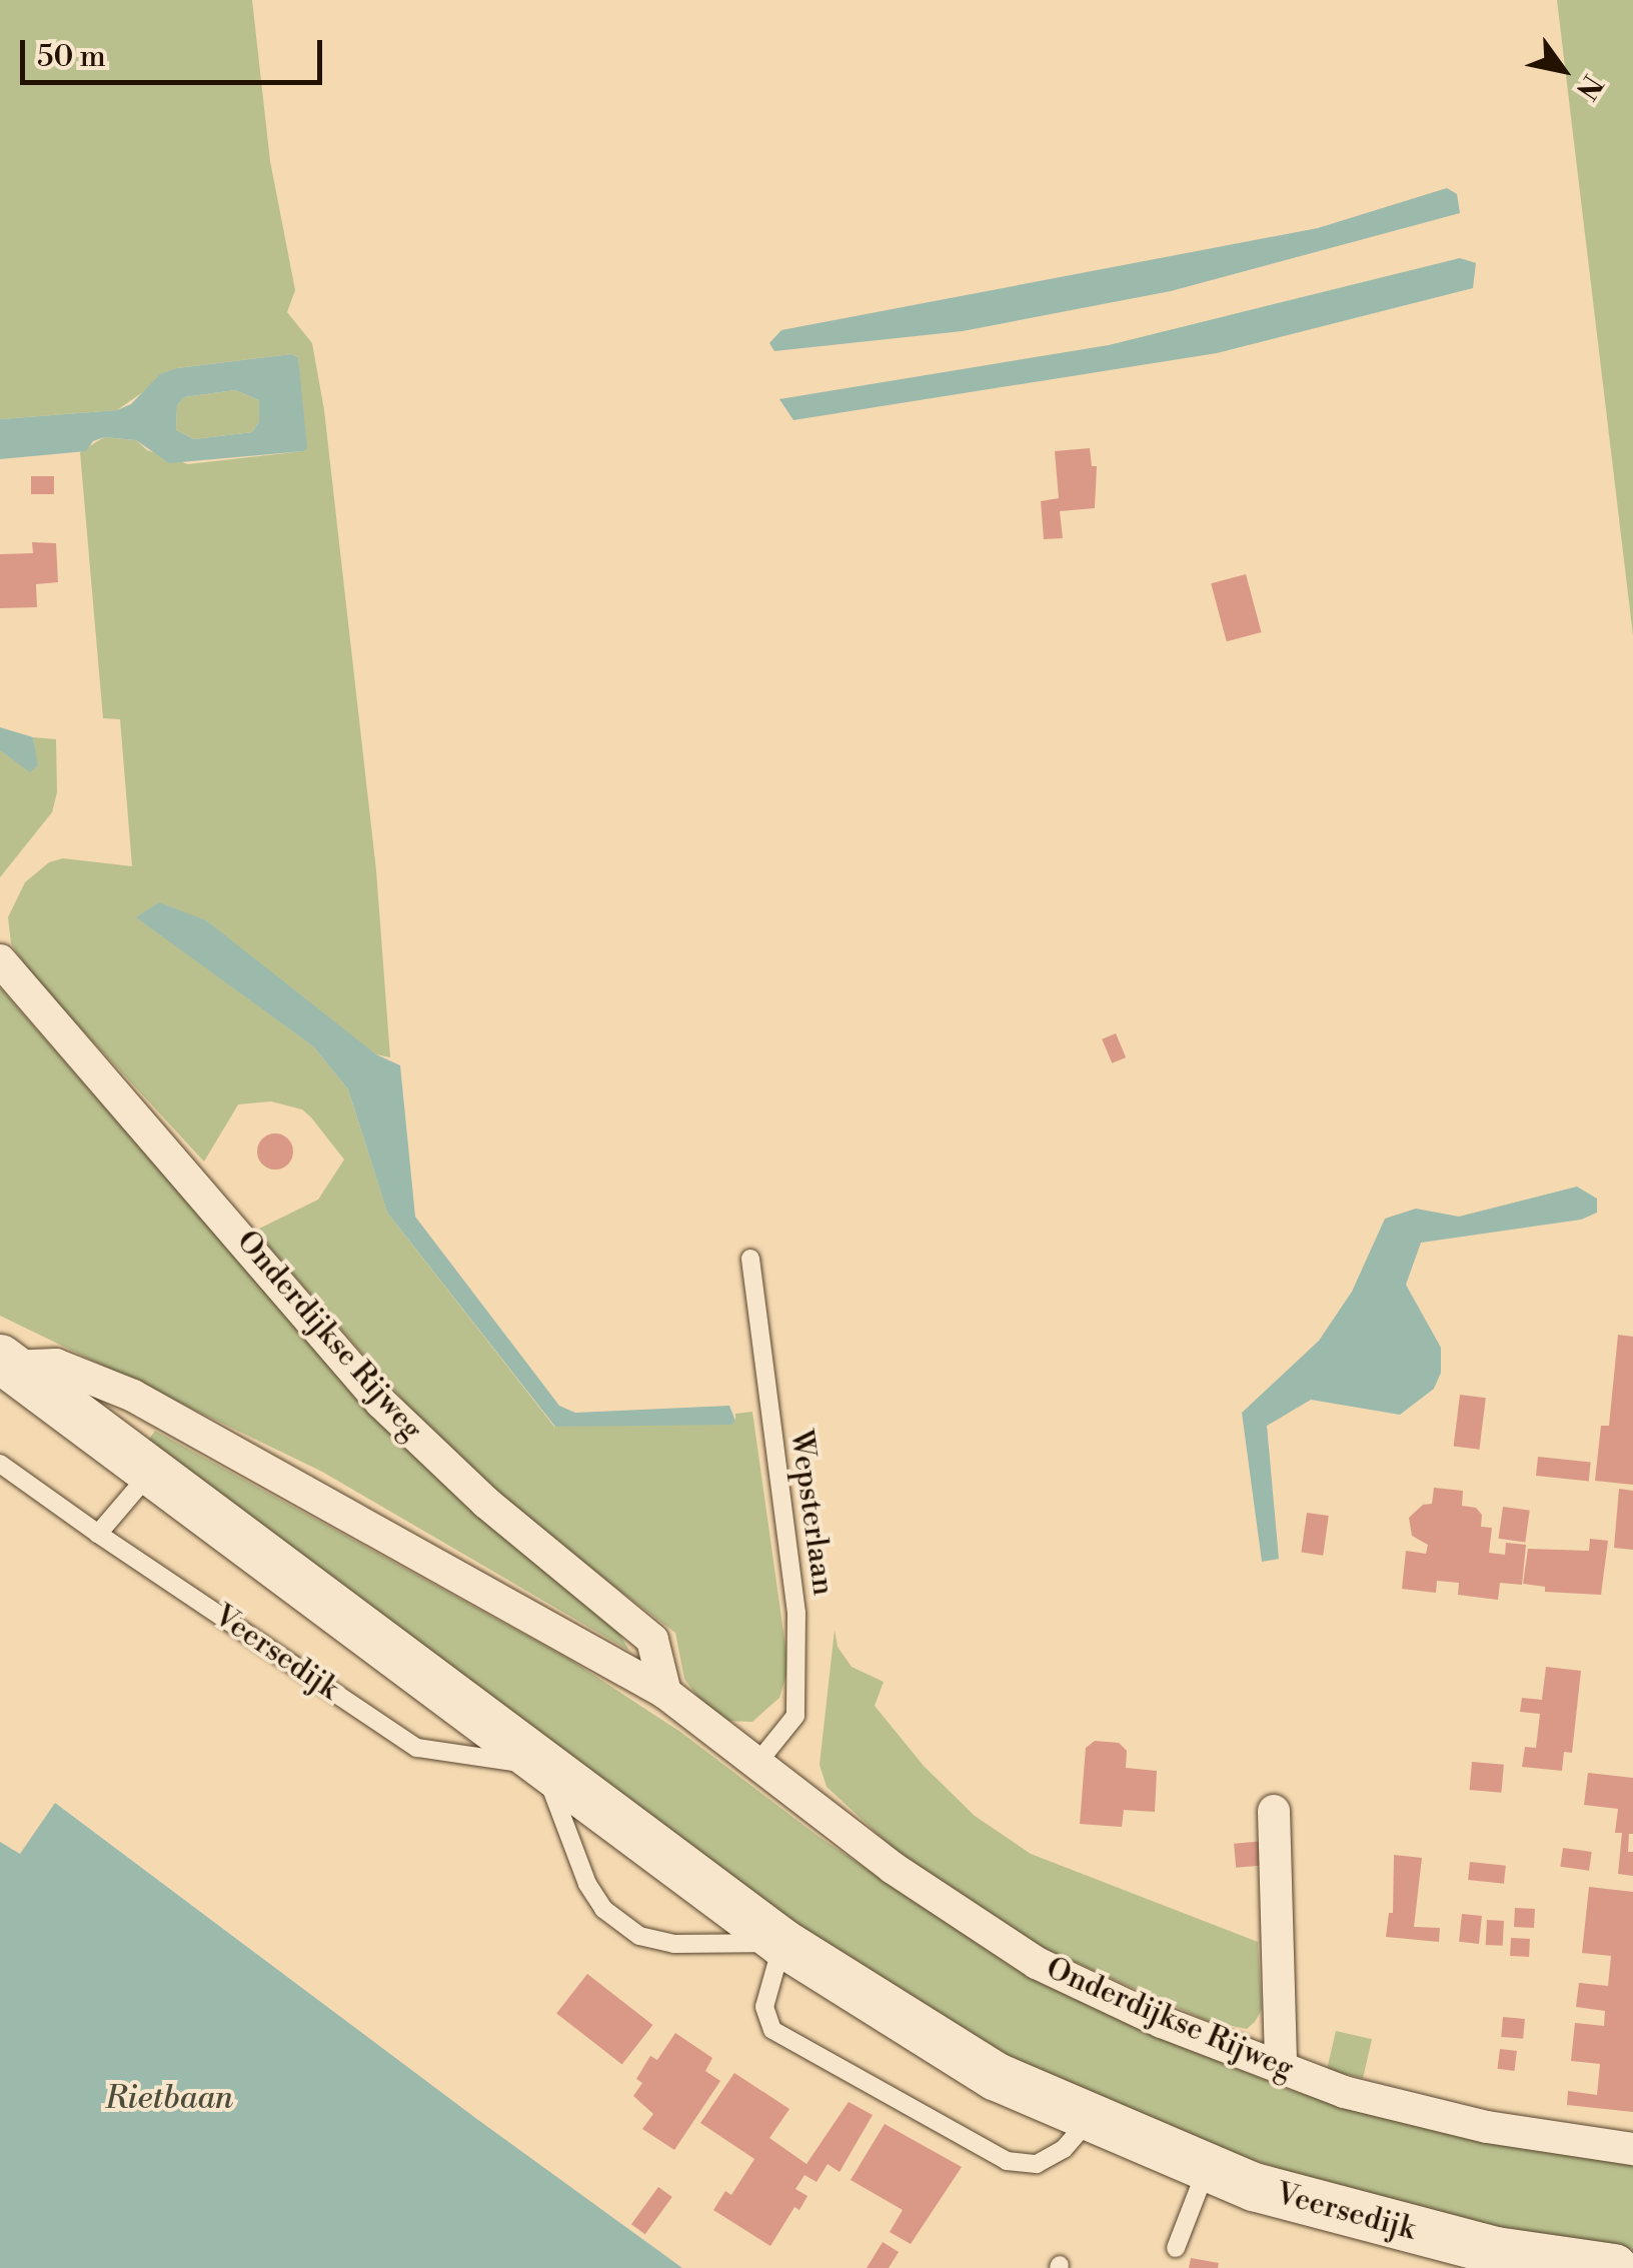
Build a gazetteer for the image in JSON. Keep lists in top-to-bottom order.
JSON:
{
  "streets": {
    "main road": ["Veersedijk"],
    "street": ["Onderdijkse Rijweg"],
    "lane": ["Wepsterlaan"]
  },
  "crossings": [
    ["Onderdijkse Rijweg", "Wepsterlaan"],
    ["Onderdijkse Rijweg", "Veersedijk"]
  ],
  "water": ["Rietbaan"],
  "scale_bar": "50 m",
  "north": "bottom right"
}
